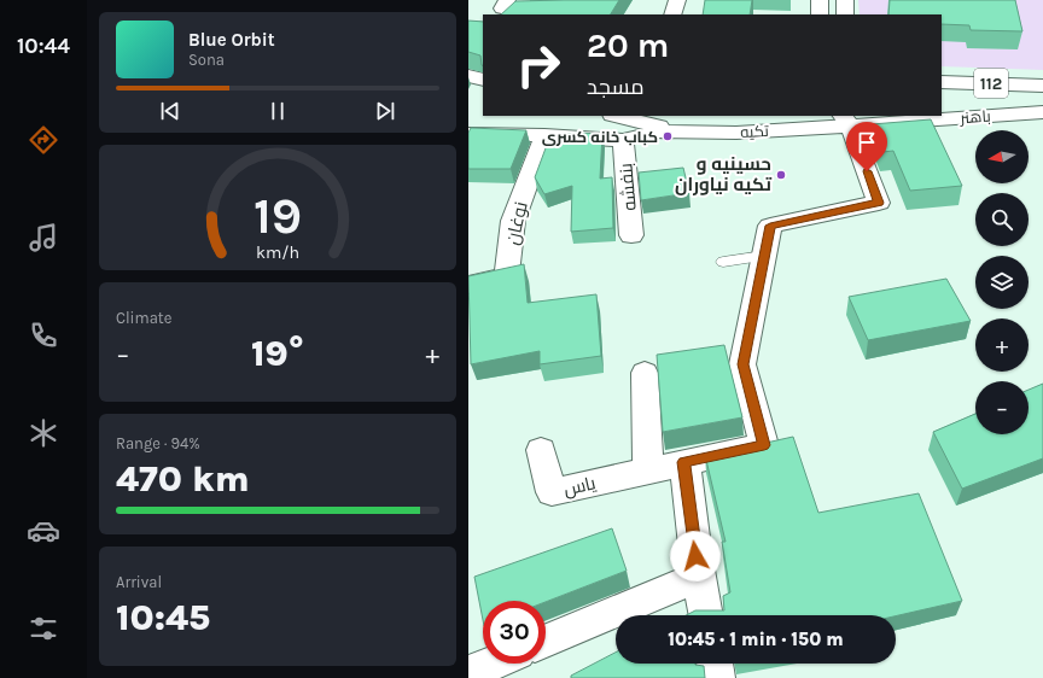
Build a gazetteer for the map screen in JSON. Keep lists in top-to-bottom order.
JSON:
{
  "streets": {
    "street": [
      "112",
      "باهنر",
      "تکیه",
      "بنفشه",
      "نوغان",
      "یاس"
    ]
  },
  "crossings": [
    ["باهنر", "تکیه"]
  ],
  "places": ["کباب خانه کسری", "حسینیه و تکیه نیاوران"],
  "north": "left",
  "page": {
    "tabs": "10:44",
    "turn": ["20 m", "مسجد"],
    "song": ["Blue Orbit", "Sona"],
    "map_buttons": ["+", "−"],
    "tile": [
      "Climate",
      ["Range · 94%", "470 km"],
      ["Arrival", "10:45"]
    ],
    "heat": ["−", "19°", "+"],
    "limit": "30",
    "trip": "10:45 · 1 min · 150 m",
    "gauge": ["19", "km/h"]
  }
}
